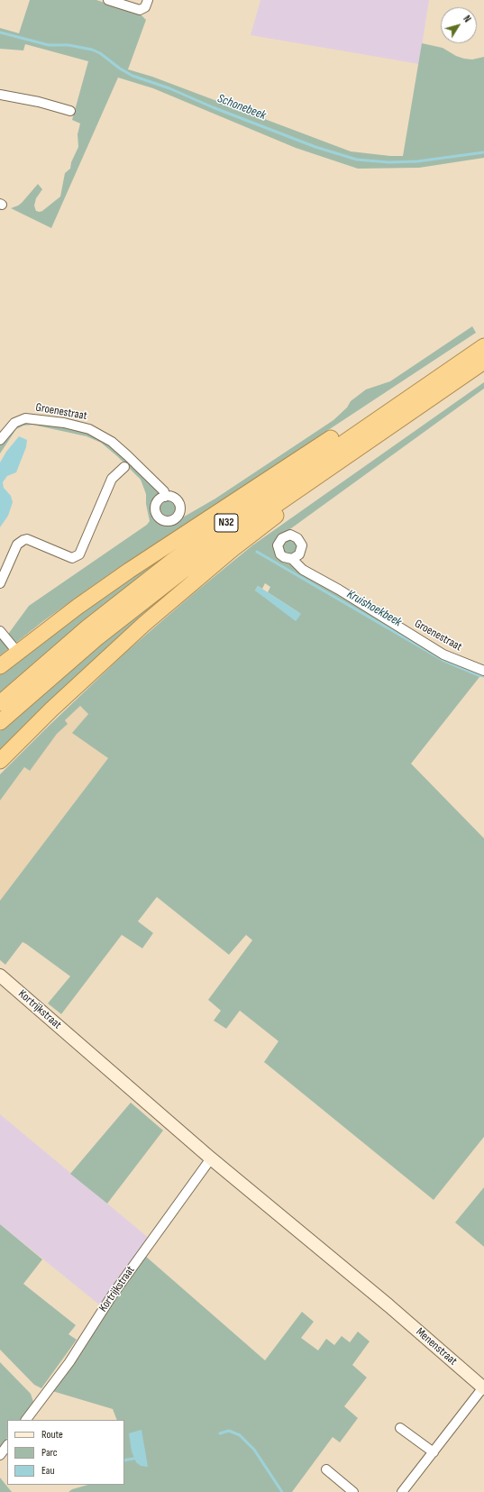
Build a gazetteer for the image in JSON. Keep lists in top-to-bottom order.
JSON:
{
  "streets": {
    "highway": ["N32"],
    "main road": ["Kortrijkstraat", "Menenstraat"],
    "street": ["Groenestraat"]
  },
  "crossings": [
    ["Kortrijkstraat", "Menenstraat"]
  ],
  "water": ["Schonebeek", "Kruishoekbeek"],
  "legend": ["Route", "Parc", "Eau"],
  "north": "top right"
}
